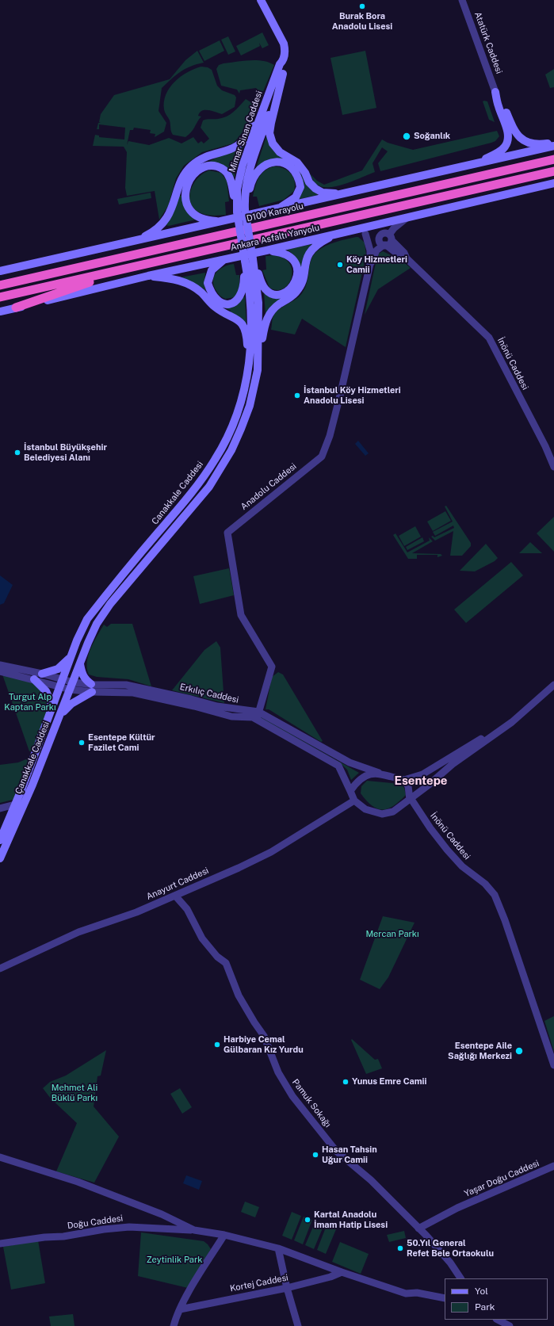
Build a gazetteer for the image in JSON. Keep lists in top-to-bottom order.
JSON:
{
  "streets": {
    "highway": ["D100 Karayolu"],
    "main road": [
      "Mimar Sinan Caddesi",
      "Ankara Asfaltı Yanyolu",
      "Canakkale Caddesi",
      "Çanakkale Caddesi"
    ],
    "street": [
      "Atatürk Caddesi",
      "İnönü Caddesi",
      "Anadolu Caddesi",
      "Erkılıç Caddesi",
      "Anayurt Caddesi",
      "Pamuk Sokağı",
      "Yaşar Doğu Caddesi",
      "Doğu Caddesi",
      "Kortej Caddesi"
    ]
  },
  "crossings": [
    ["Ankara Asfaltı Yanyolu", "İnönü Caddesi"],
    ["İnönü Caddesi", "Anadolu Caddesi"],
    ["İnönü Caddesi", "Erkılıç Caddesi"],
    ["İnönü Caddesi", "Anayurt Caddesi"],
    ["Anadolu Caddesi", "Erkılıç Caddesi"],
    ["Canakkale Caddesi", "Erkılıç Caddesi"],
    ["Canakkale Caddesi", "Çanakkale Caddesi"],
    ["Erkılıç Caddesi", "Çanakkale Caddesi"],
    ["Erkılıç Caddesi", "Anayurt Caddesi"],
    ["Anayurt Caddesi", "Pamuk Sokağı"],
    ["Pamuk Sokağı", "Yaşar Doğu Caddesi"]
  ],
  "districts": ["Esentepe"],
  "parks": [
    "Turgut Alp Kaptan Parkı",
    "Mercan Parkı",
    "Mehmet Ali Büklü Parkı",
    "Zeytinlik Park"
  ],
  "places": [
    "Burak Bora Anadolu Lisesi",
    "Soğanlık",
    "Köy Hizmetleri Camii",
    "İstanbul Köy Hizmetleri Anadolu Lisesi",
    "İstanbul Büyükşehir Belediyesi Alanı",
    "Esentepe Kültür Fazilet Cami",
    "Harbiye Cemal Gülbaran Kız Yurdu",
    "Esentepe Aile Sağlığı Merkezi",
    "Yunus Emre Camii",
    "Hasan Tahsin Uğur Camii",
    "Kartal Anadolu İmam Hatip Lisesi",
    "50.Yıl General Refet Bele Ortaokulu"
  ],
  "legend": ["Yol", "Park"]
}
